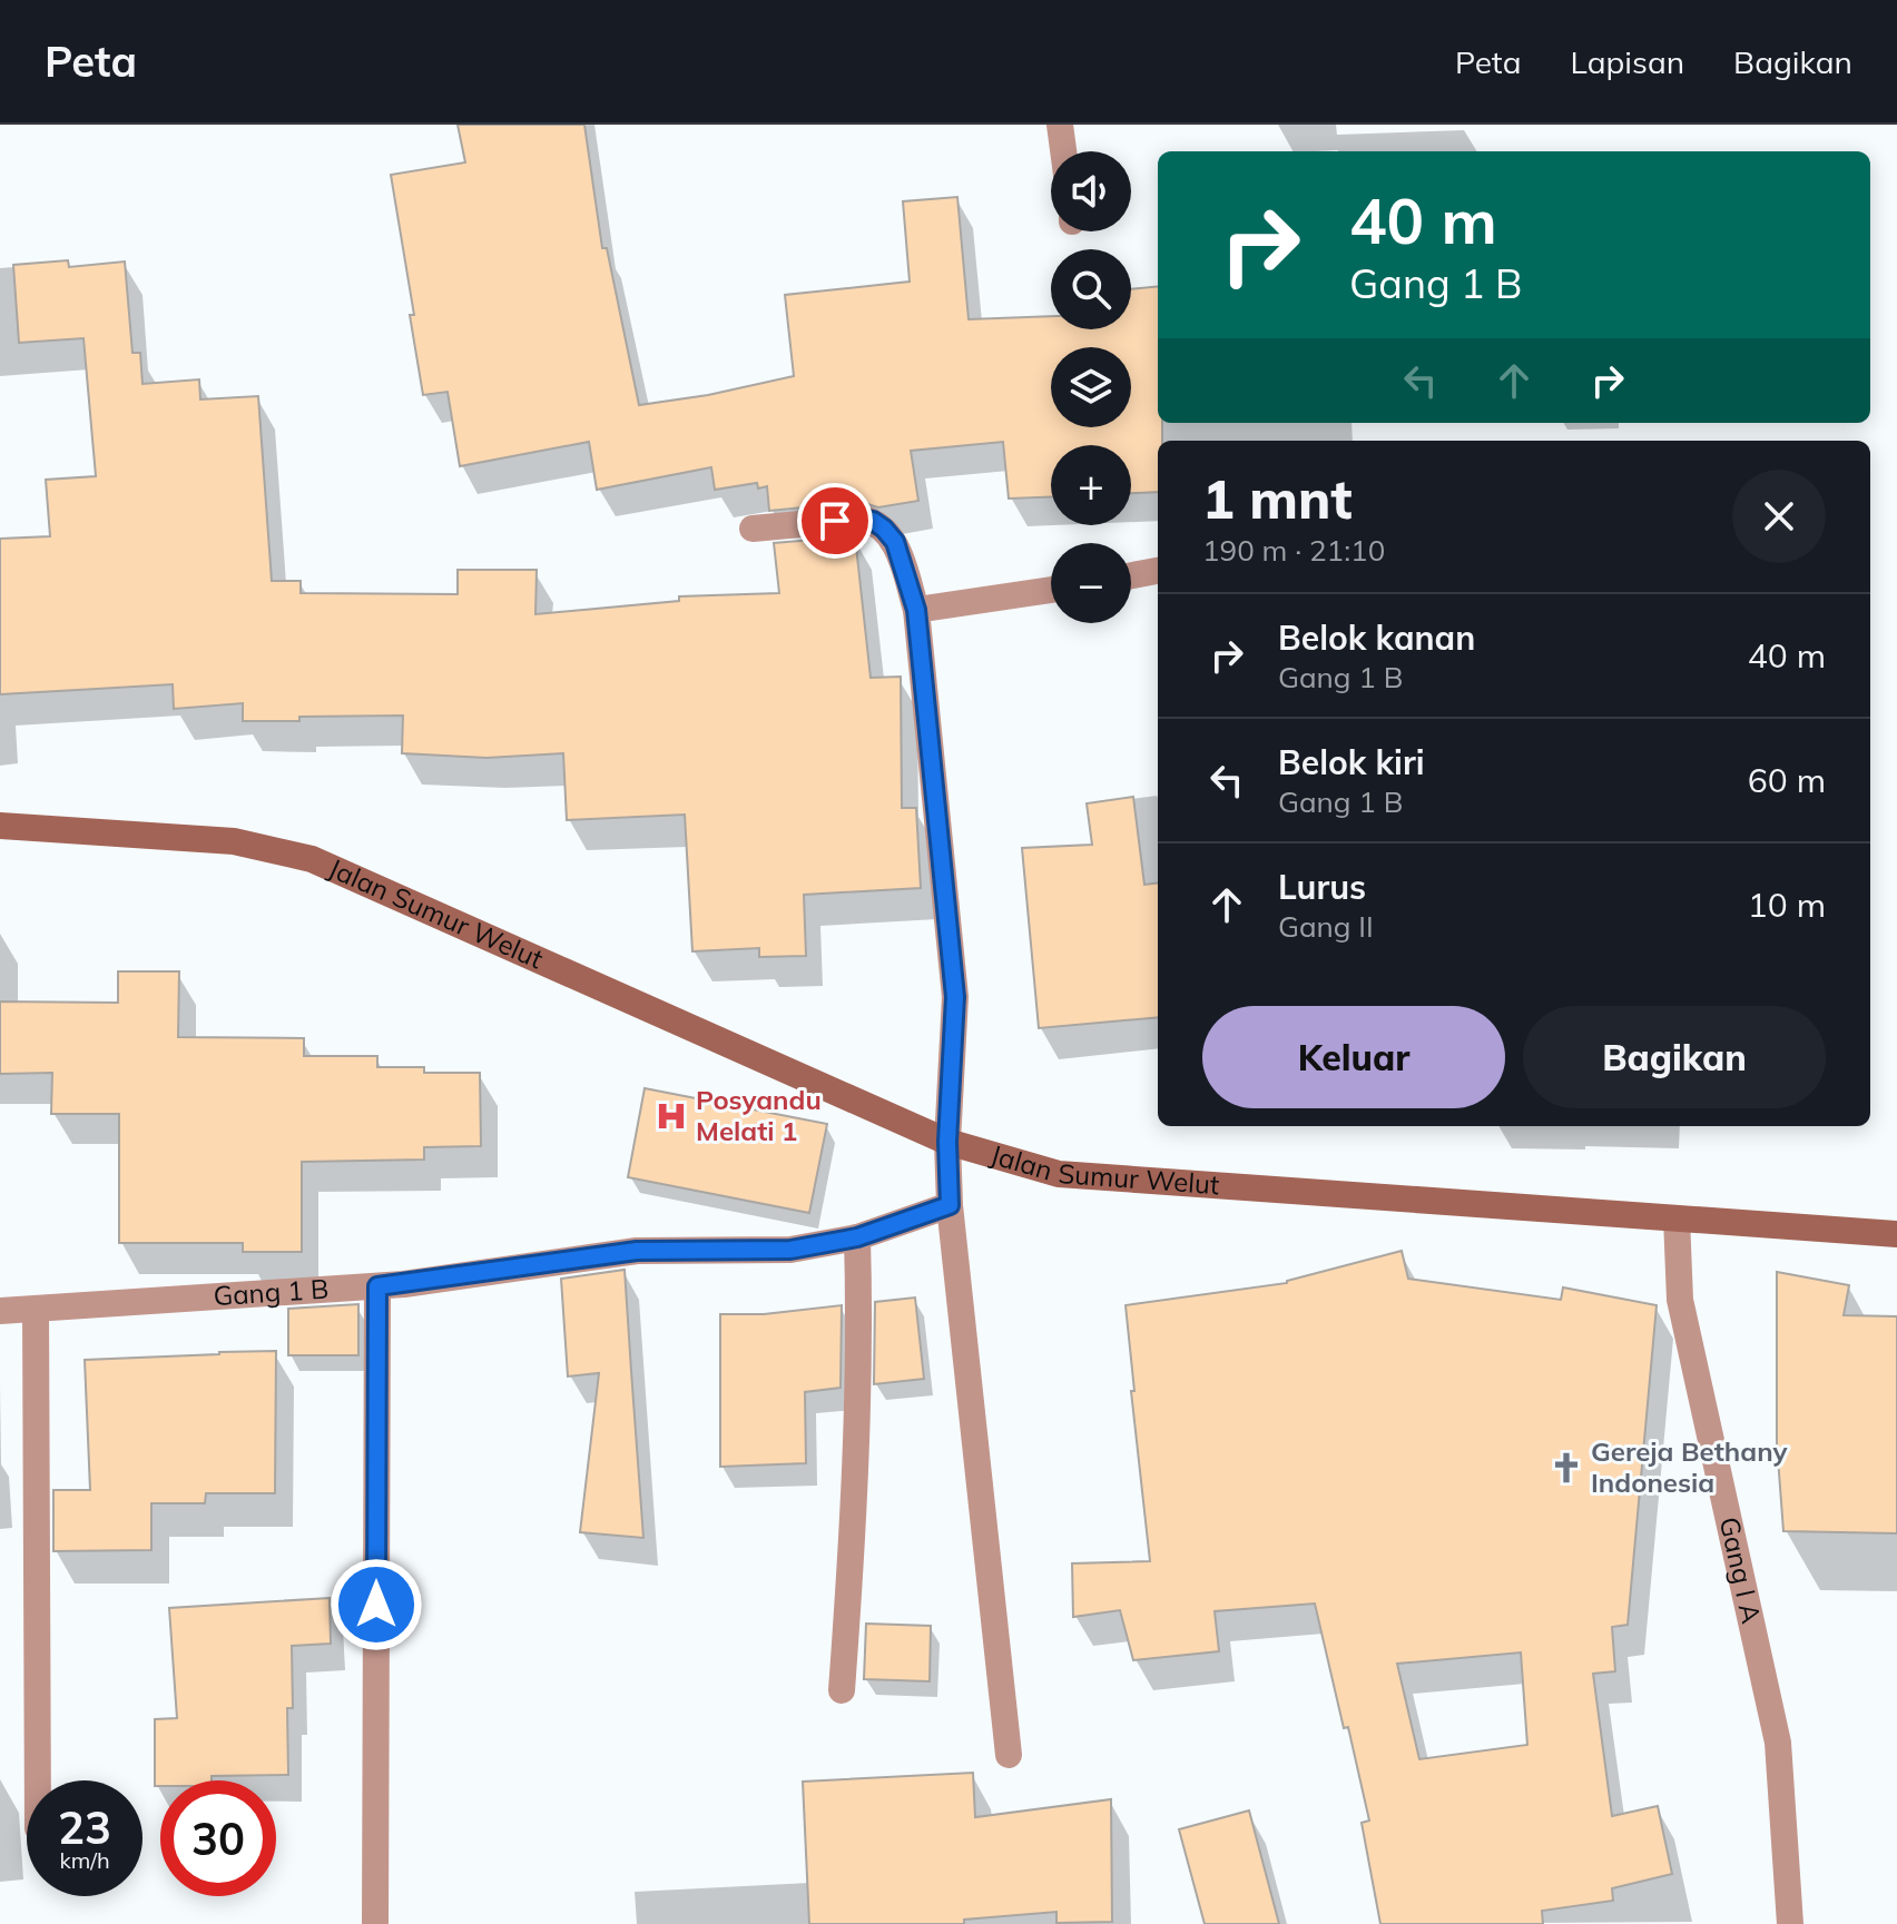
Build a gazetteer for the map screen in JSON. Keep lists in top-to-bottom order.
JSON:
{
  "streets": {
    "street": ["Jalan Sumur Welut", "Gang 1 B", "Gang I A"]
  },
  "crossings": [
    ["Jalan Sumur Welut", "Gang I A"]
  ],
  "places": {
    "hospital": ["Posyandu Melati 1"],
    "church": ["Gereja Bethany Indonesia"]
  },
  "page": {
    "header": "Peta",
    "nav": ["Peta", "Lapisan", "Bagikan"],
    "map_buttons": ["+", "−"],
    "turn": ["40 m", "Gang 1 B"],
    "heading": ["1 mnt", "190 m · 21:10"],
    "list": [
      {
        "name": "Belok kanan",
        "note": "Gang 1 B",
        "value": "40 m"
      },
      {
        "name": "Belok kiri",
        "note": "Gang 1 B",
        "value": "60 m"
      },
      {
        "name": "Lurus",
        "note": "Gang II",
        "value": "10 m"
      }
    ],
    "buttons": ["Keluar", "Bagikan"],
    "speed": "23 km/h",
    "limit": "30"
  }
}
